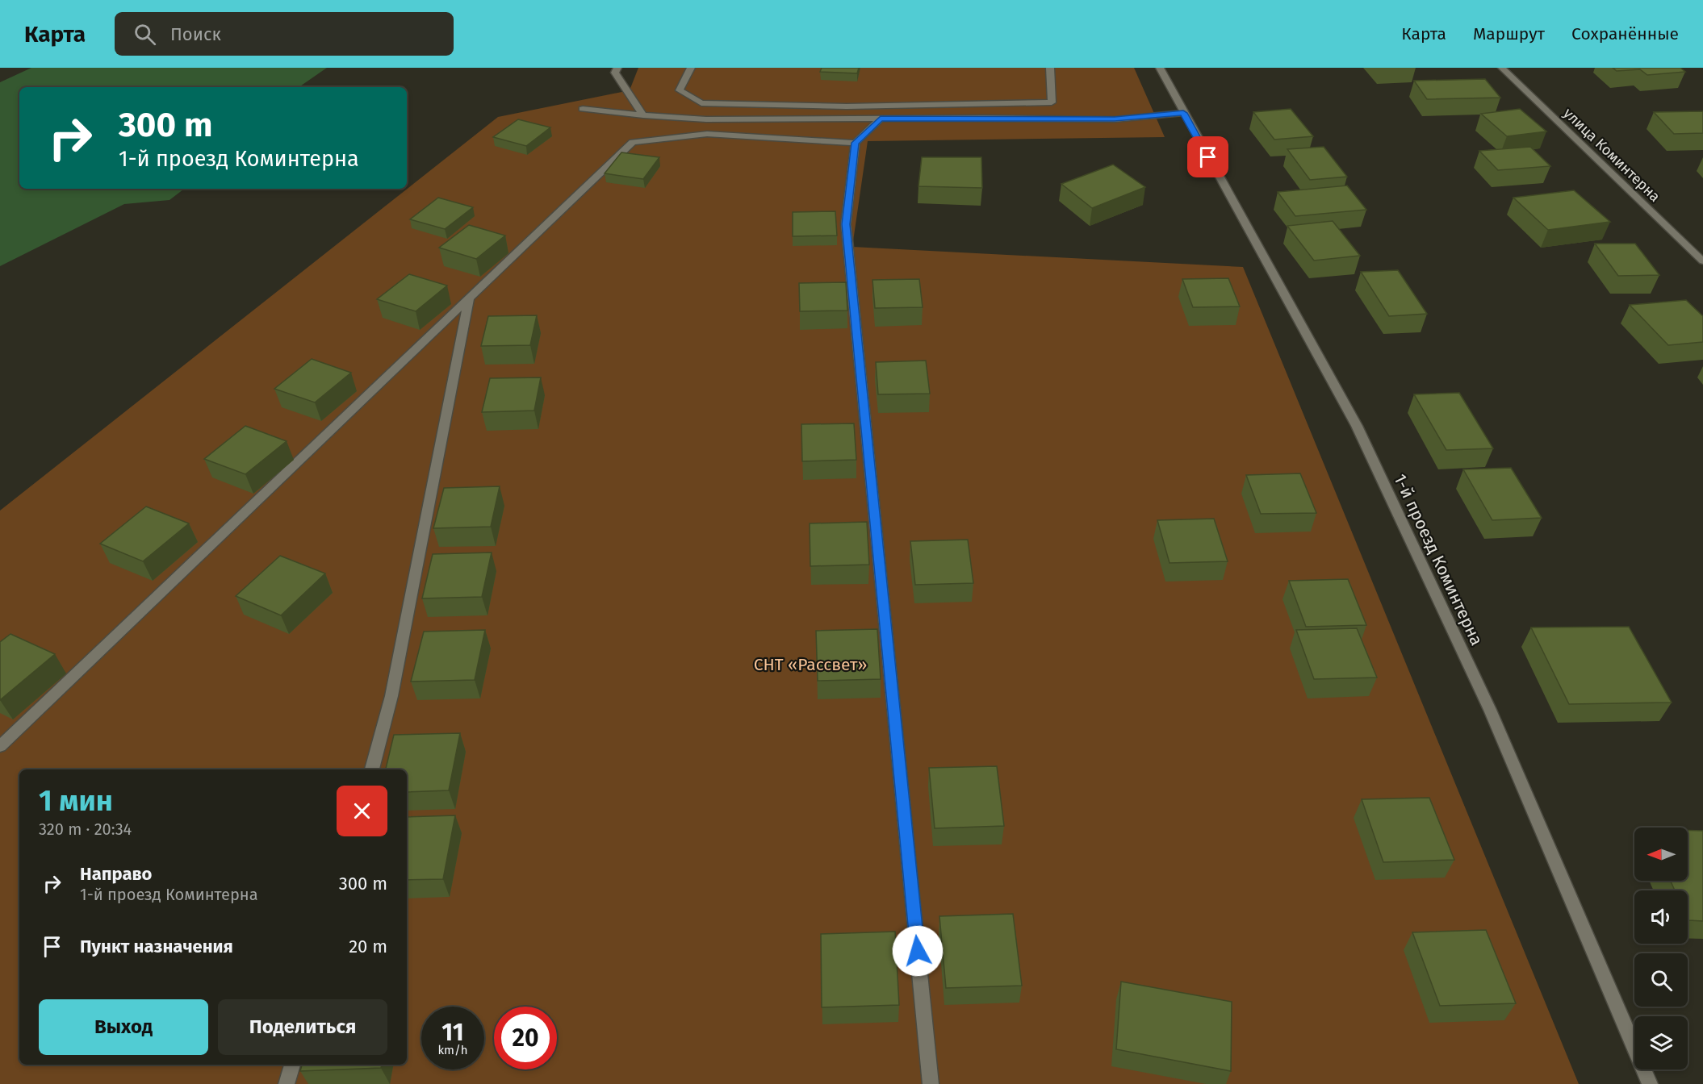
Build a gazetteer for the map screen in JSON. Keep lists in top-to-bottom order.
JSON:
{
  "streets": {
    "street": ["улица Коминтерна", "1-й проезд Коминтерна"]
  },
  "parks": ["СНТ «Рассвет»"],
  "north": "left",
  "page": {
    "header": "Карта",
    "search": "Поиск",
    "nav": ["Карта", "Маршрут", "Сохранённые"],
    "turn": ["300 m", "1-й проезд Коминтерна"],
    "heading": ["1 мин", "320 m · 20:34"],
    "list": [
      {
        "name": "Направо",
        "note": "1-й проезд Коминтерна",
        "value": "300 m"
      },
      {
        "name": "Пункт назначения",
        "value": "20 m"
      }
    ],
    "buttons": ["Выход", "Поделиться"],
    "speed": "11 km/h",
    "limit": "20"
  }
}
